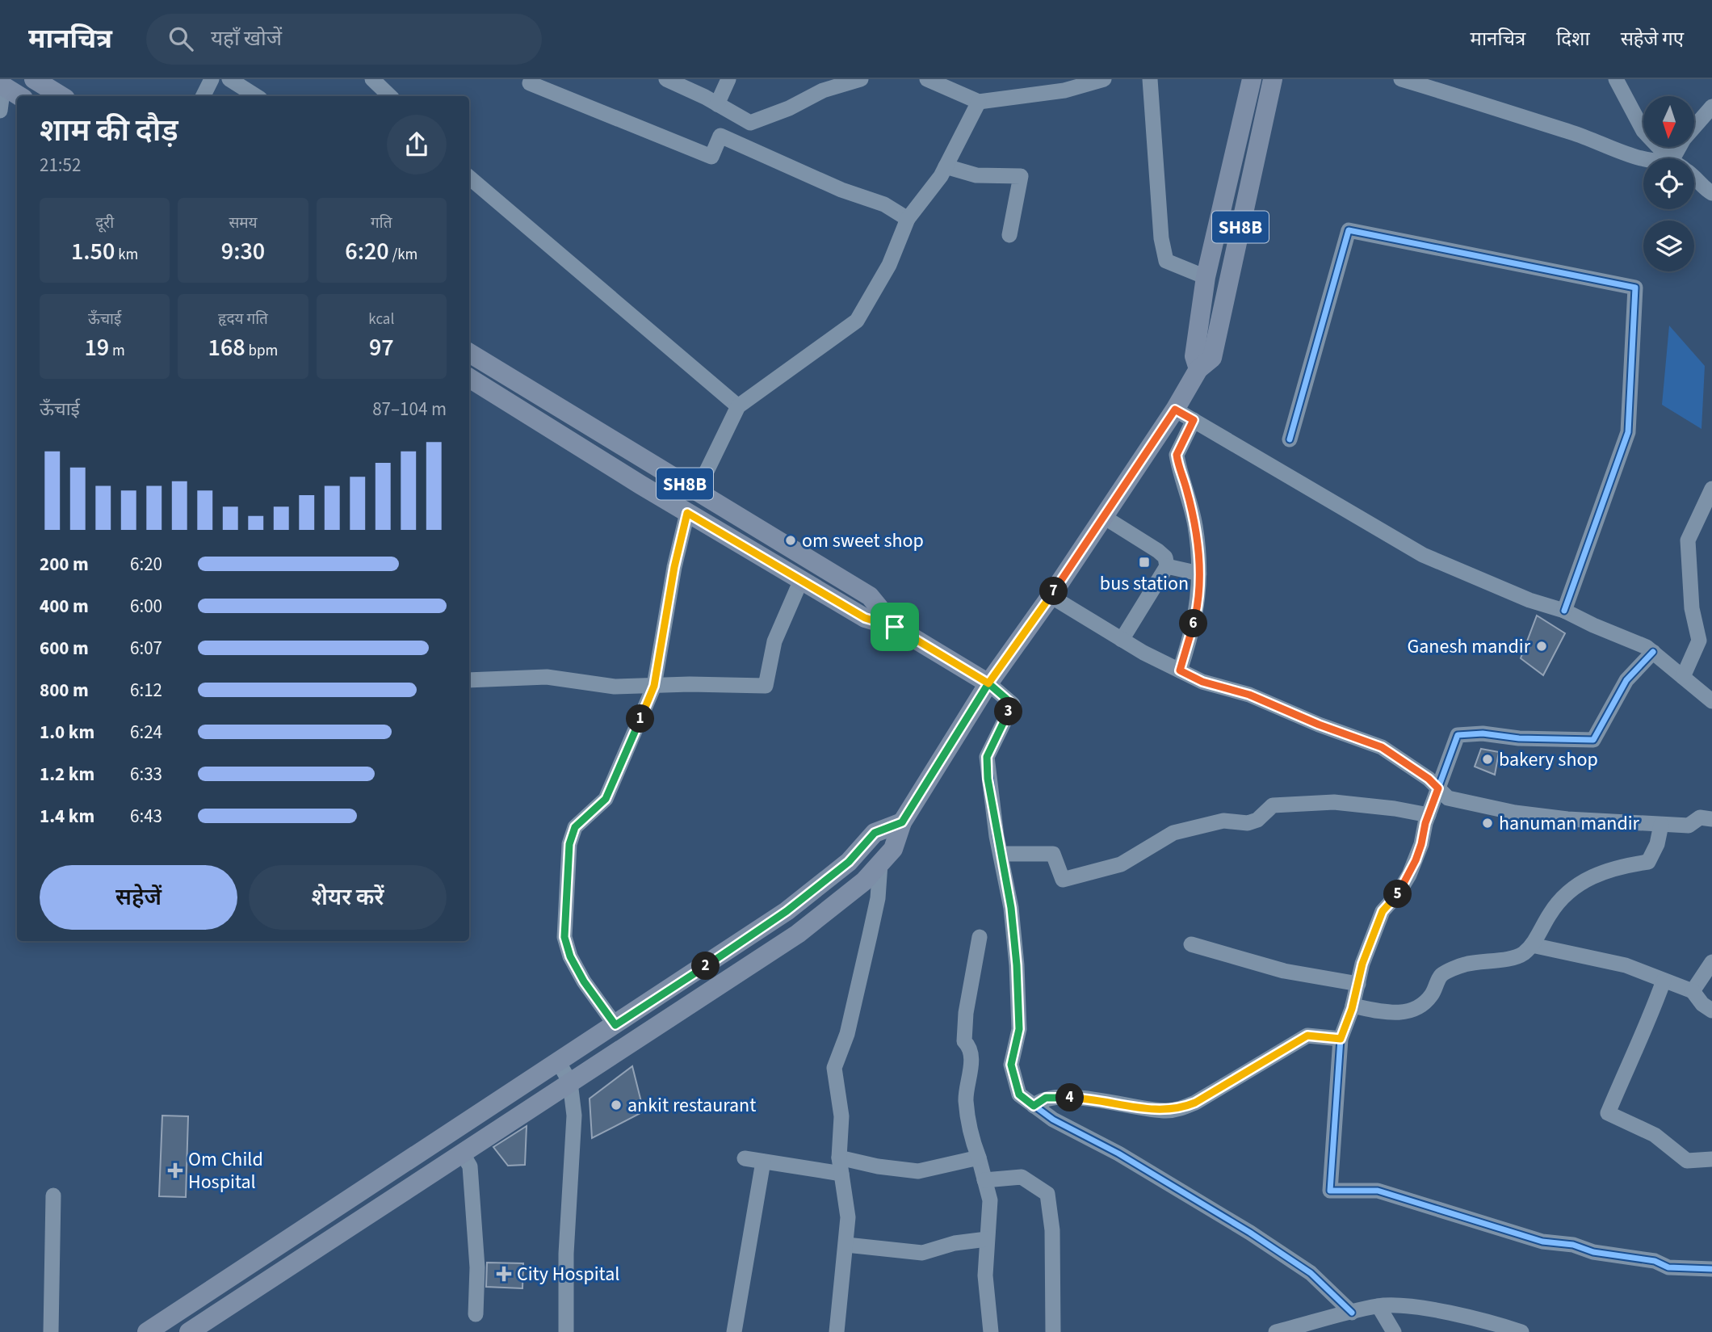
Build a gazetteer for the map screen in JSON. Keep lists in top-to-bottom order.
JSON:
{
  "streets": {
    "main road": ["SH8B"]
  },
  "places": {
    "other": [
      "om sweet shop",
      "Ganesh mandir",
      "bakery shop",
      "hanuman mandir",
      "ankit restaurant"
    ],
    "transit": ["bus station"],
    "health": ["Om Child Hospital", "City Hospital"]
  },
  "north": "bottom",
  "page": {
    "header": "मानचित्र",
    "search": "यहाँ खोजें",
    "nav": ["मानचित्र", "दिशा", "सहेजे गए"],
    "heading": ["शाम की दौड़", "21:52"],
    "stats": [
      ["दूरी", "1.50 km"],
      ["समय", "9:30"],
      ["गति", "6:20 /km"],
      ["ऊँचाई", "19 m"],
      ["हृदय गति", "168 bpm"],
      ["kcal", "97"]
    ],
    "chart": ["ऊँचाई", "87–104 m"],
    "list": [
      {
        "name": "200 m",
        "note": "6:20"
      },
      {
        "name": "400 m",
        "note": "6:00"
      },
      {
        "name": "600 m",
        "note": "6:07"
      },
      {
        "name": "800 m",
        "note": "6:12"
      },
      {
        "name": "1.0 km",
        "note": "6:24"
      },
      {
        "name": "1.2 km",
        "note": "6:33"
      },
      {
        "name": "1.4 km",
        "note": "6:43"
      }
    ],
    "pins": [
      "7",
      "6",
      "3",
      "1",
      "5",
      "2",
      "4"
    ],
    "buttons": ["सहेजें", "शेयर करें"]
  }
}
